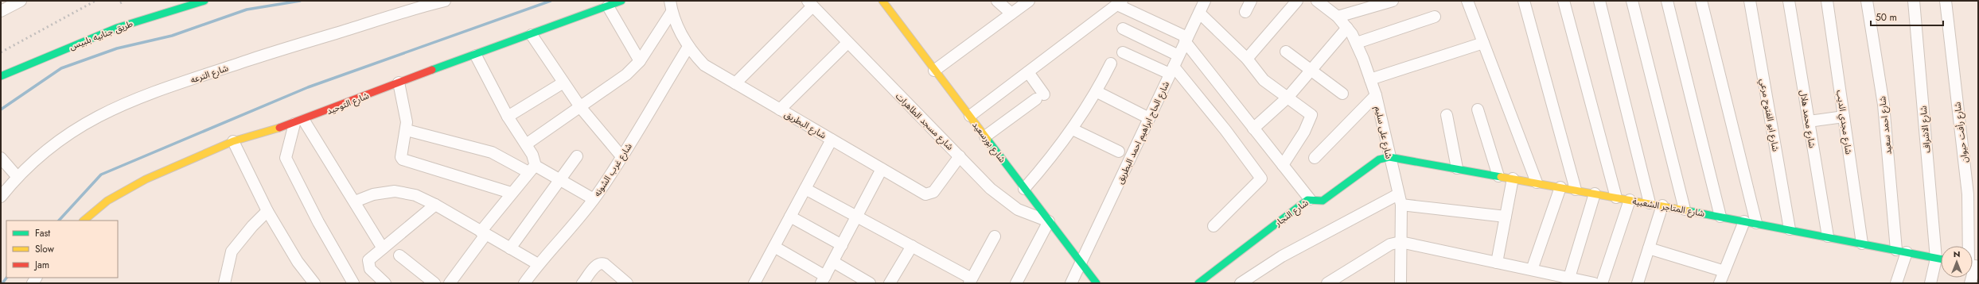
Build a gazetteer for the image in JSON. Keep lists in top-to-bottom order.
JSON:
{
  "streets": {
    "street": [
      "طريق جنابيه بلبيس",
      "شارع الترعه",
      "شارع التوحيد",
      "شارع ابو الفتوح مرعي",
      "شارع محمد هلال",
      "شارع مسجد الطاهرات",
      "شارع مجدي الديب",
      "شارع البطريق",
      "شارع احمد سعيد",
      "شارع الاشراف",
      "شارع الحاج ابراهيم احمد البطريق",
      "شارع على سليم",
      "شارع رأفت حيوان",
      "شارع بورسعيد",
      "شارع غرب الشونه",
      "شارع المتاجر الشعبية",
      "شارع النجار"
    ]
  },
  "crossings": [
    ["شارع ابو الفتوح مرعي", "شارع المتاجر الشعبية"],
    ["شارع محمد هلال", "شارع المتاجر الشعبية"],
    ["شارع مسجد الطاهرات", "شارع البطريق"],
    ["شارع مسجد الطاهرات", "شارع بورسعيد"],
    ["شارع مجدي الديب", "شارع المتاجر الشعبية"],
    ["شارع البطريق", "شارع غرب الشونه"],
    ["شارع احمد سعيد", "شارع المتاجر الشعبية"],
    ["شارع الاشراف", "شارع المتاجر الشعبية"],
    ["شارع الحاج ابراهيم احمد البطريق", "شارع بورسعيد"],
    ["شارع على سليم", "شارع المتاجر الشعبية"],
    ["شارع على سليم", "شارع النجار"],
    ["شارع المتاجر الشعبية", "شارع النجار"]
  ],
  "legend": ["Fast", "Slow", "Jam"],
  "scale_bar": "50 m",
  "north": "top"
}
